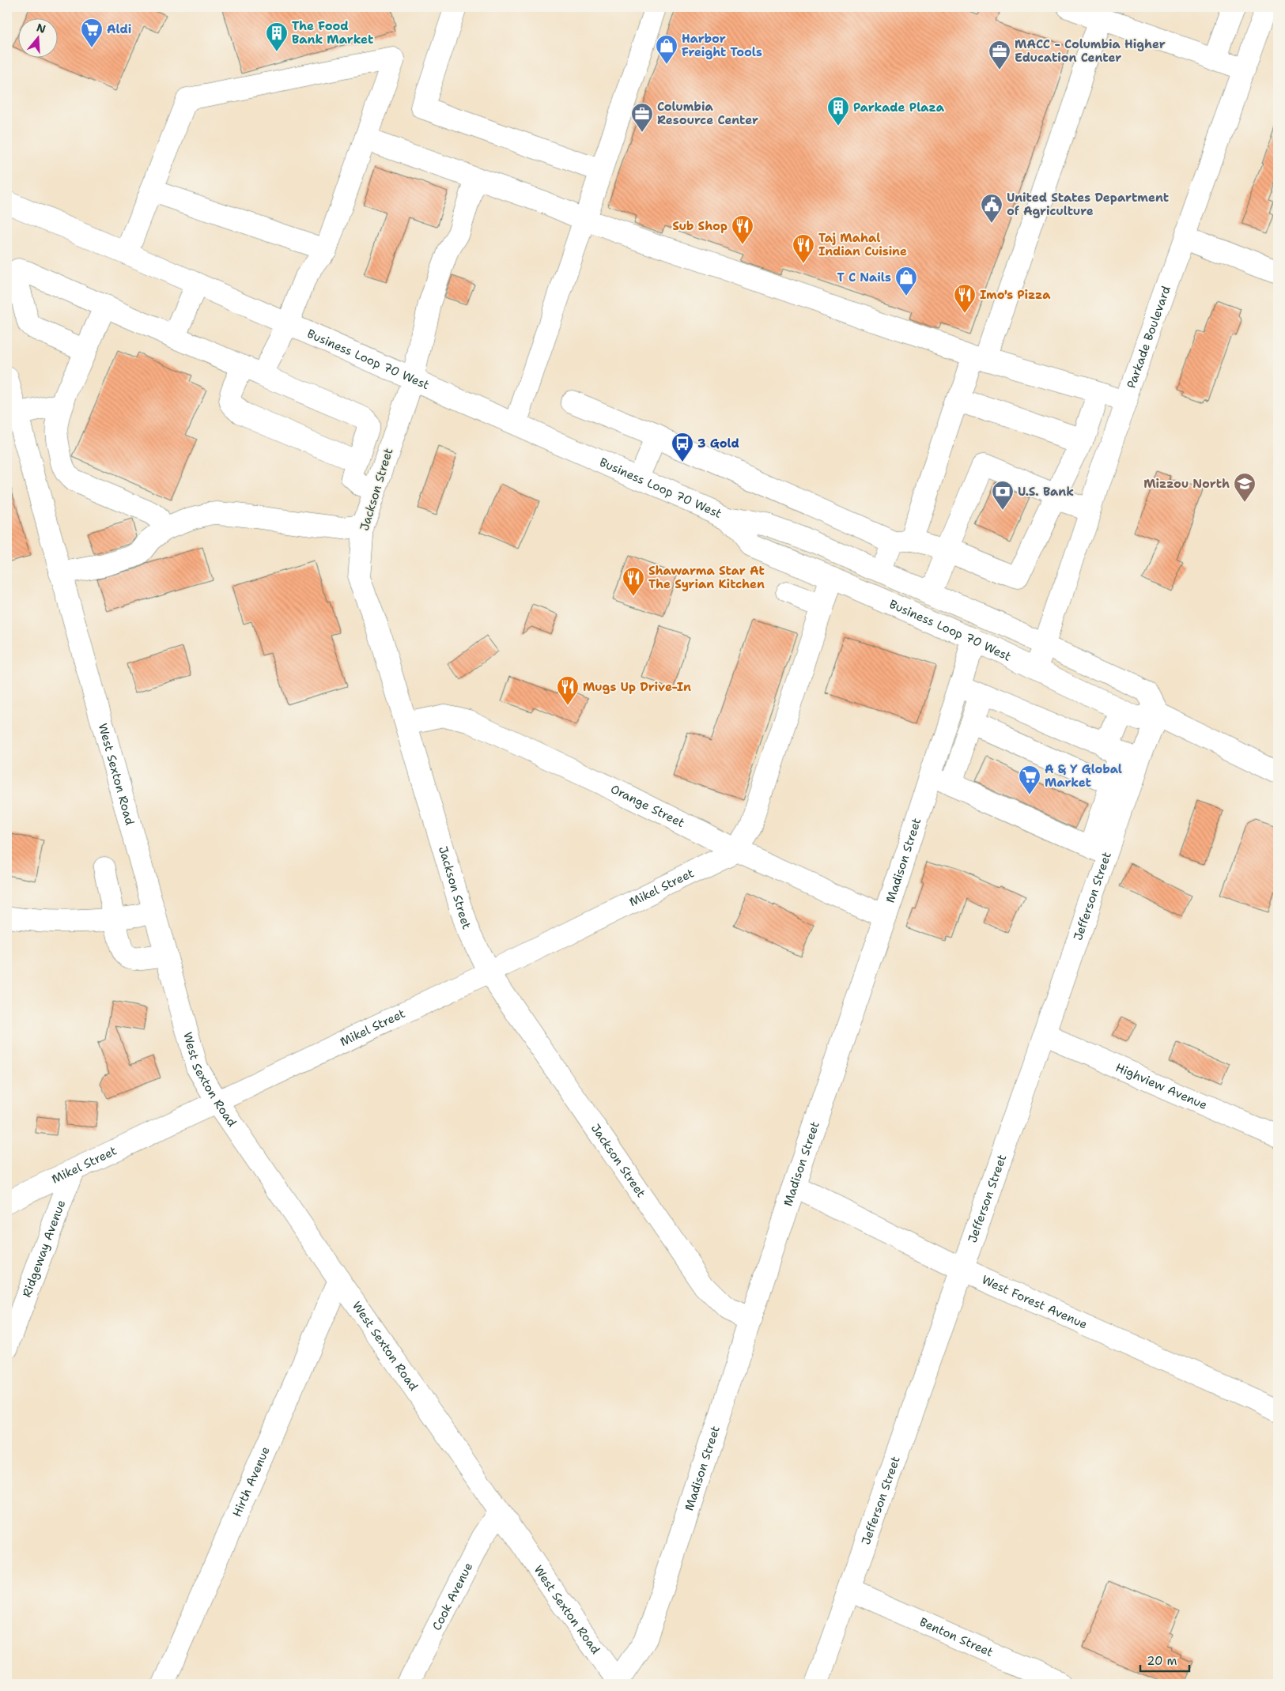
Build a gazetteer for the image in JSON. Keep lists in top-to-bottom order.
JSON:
{
  "streets": {
    "street": [
      "Parkade Boulevard",
      "Business Loop 70 West",
      "Jackson Street",
      "West Sexton Road",
      "Orange Street",
      "Madison Street",
      "Mikel Street",
      "Jefferson Street",
      "Highview Avenue",
      "Ridgeway Avenue",
      "West Forest Avenue",
      "Hirth Avenue",
      "Cook Avenue",
      "Benton Street"
    ]
  },
  "crossings": [
    ["Parkade Boulevard", "Business Loop 70 West"],
    ["Business Loop 70 West", "Jackson Street"],
    ["Business Loop 70 West", "Madison Street"],
    ["Business Loop 70 West", "Jefferson Street"],
    ["Jackson Street", "Orange Street"],
    ["Jackson Street", "Madison Street"],
    ["Jackson Street", "Mikel Street"],
    ["West Sexton Road", "Madison Street"],
    ["West Sexton Road", "Mikel Street"],
    ["West Sexton Road", "Hirth Avenue"],
    ["West Sexton Road", "Cook Avenue"],
    ["Orange Street", "Madison Street"],
    ["Orange Street", "Mikel Street"],
    ["Madison Street", "West Forest Avenue"],
    ["Mikel Street", "Ridgeway Avenue"],
    ["Jefferson Street", "Highview Avenue"],
    ["Jefferson Street", "West Forest Avenue"],
    ["Jefferson Street", "Benton Street"]
  ],
  "places": {
    "supermarket": ["Aldi", "A & Y Global Market"],
    "building": ["The Food Bank Market", "Parkade Plaza"],
    "shop": ["Harbor Freight Tools", "T C Nails"],
    "office": ["MACC - Columbia Higher Education Center", "Columbia Resource Center"],
    "public building": ["United States Department of Agriculture"],
    "restaurant": [
      "Sub Shop",
      "Taj Mahal Indian Cuisine",
      "Imo's Pizza",
      "Shawarma Star At The Syrian Kitchen",
      "Mugs Up Drive-In"
    ],
    "bus stop": ["3 Gold"],
    "school or university": ["Mizzou North"],
    "bank": ["U.S. Bank"]
  },
  "scale_bar": "20 m",
  "north": "top"
}
